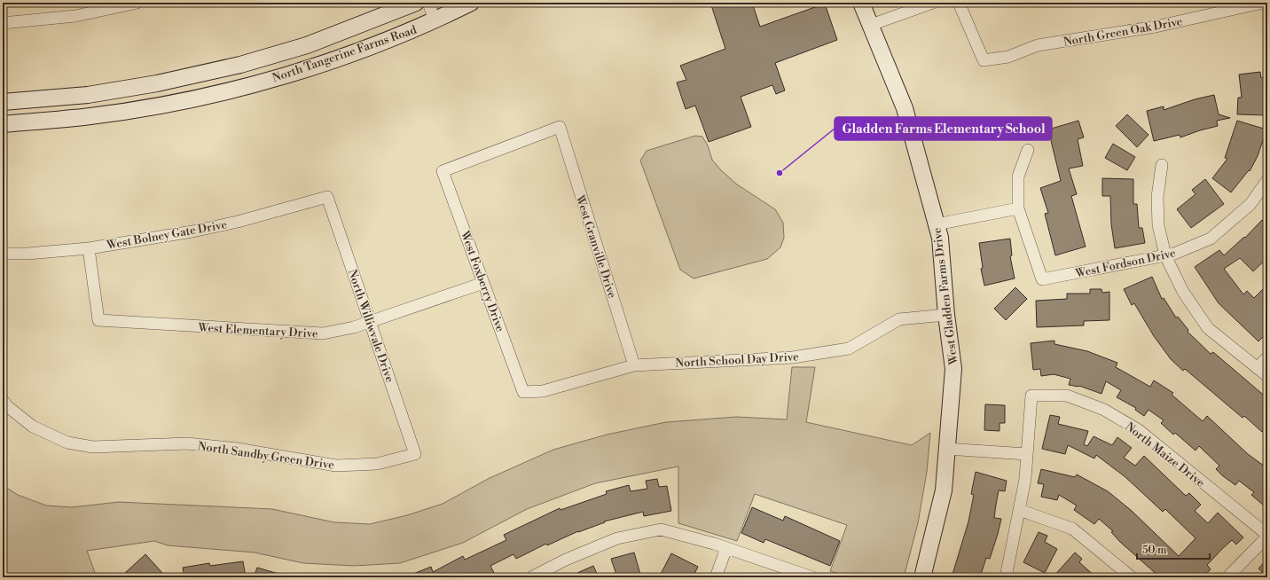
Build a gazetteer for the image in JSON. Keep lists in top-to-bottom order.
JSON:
{
  "streets": {
    "main road": ["North Tangerine Farms Road", "West Gladden Farms Drive"],
    "street": [
      "North Green Oak Drive",
      "West Bolney Gate Drive",
      "West Granville Drive",
      "West Fordson Drive",
      "West Foxberry Drive",
      "North Williwvale Drive",
      "West Elementary Drive",
      "North School Day Drive",
      "North Maize Drive",
      "North Sandby Green Drive"
    ]
  },
  "crossings": [
    ["West Bolney Gate Drive", "North Williwvale Drive"],
    ["West Bolney Gate Drive", "West Elementary Drive"],
    ["West Granville Drive", "West Foxberry Drive"],
    ["West Granville Drive", "North School Day Drive"],
    ["West Foxberry Drive", "West Elementary Drive"],
    ["West Foxberry Drive", "North School Day Drive"],
    ["West Gladden Farms Drive", "North School Day Drive"],
    ["North Williwvale Drive", "West Elementary Drive"],
    ["North Williwvale Drive", "North Sandby Green Drive"]
  ],
  "places": ["Gladden Farms Elementary School"],
  "scale_bar": "50 m"
}
